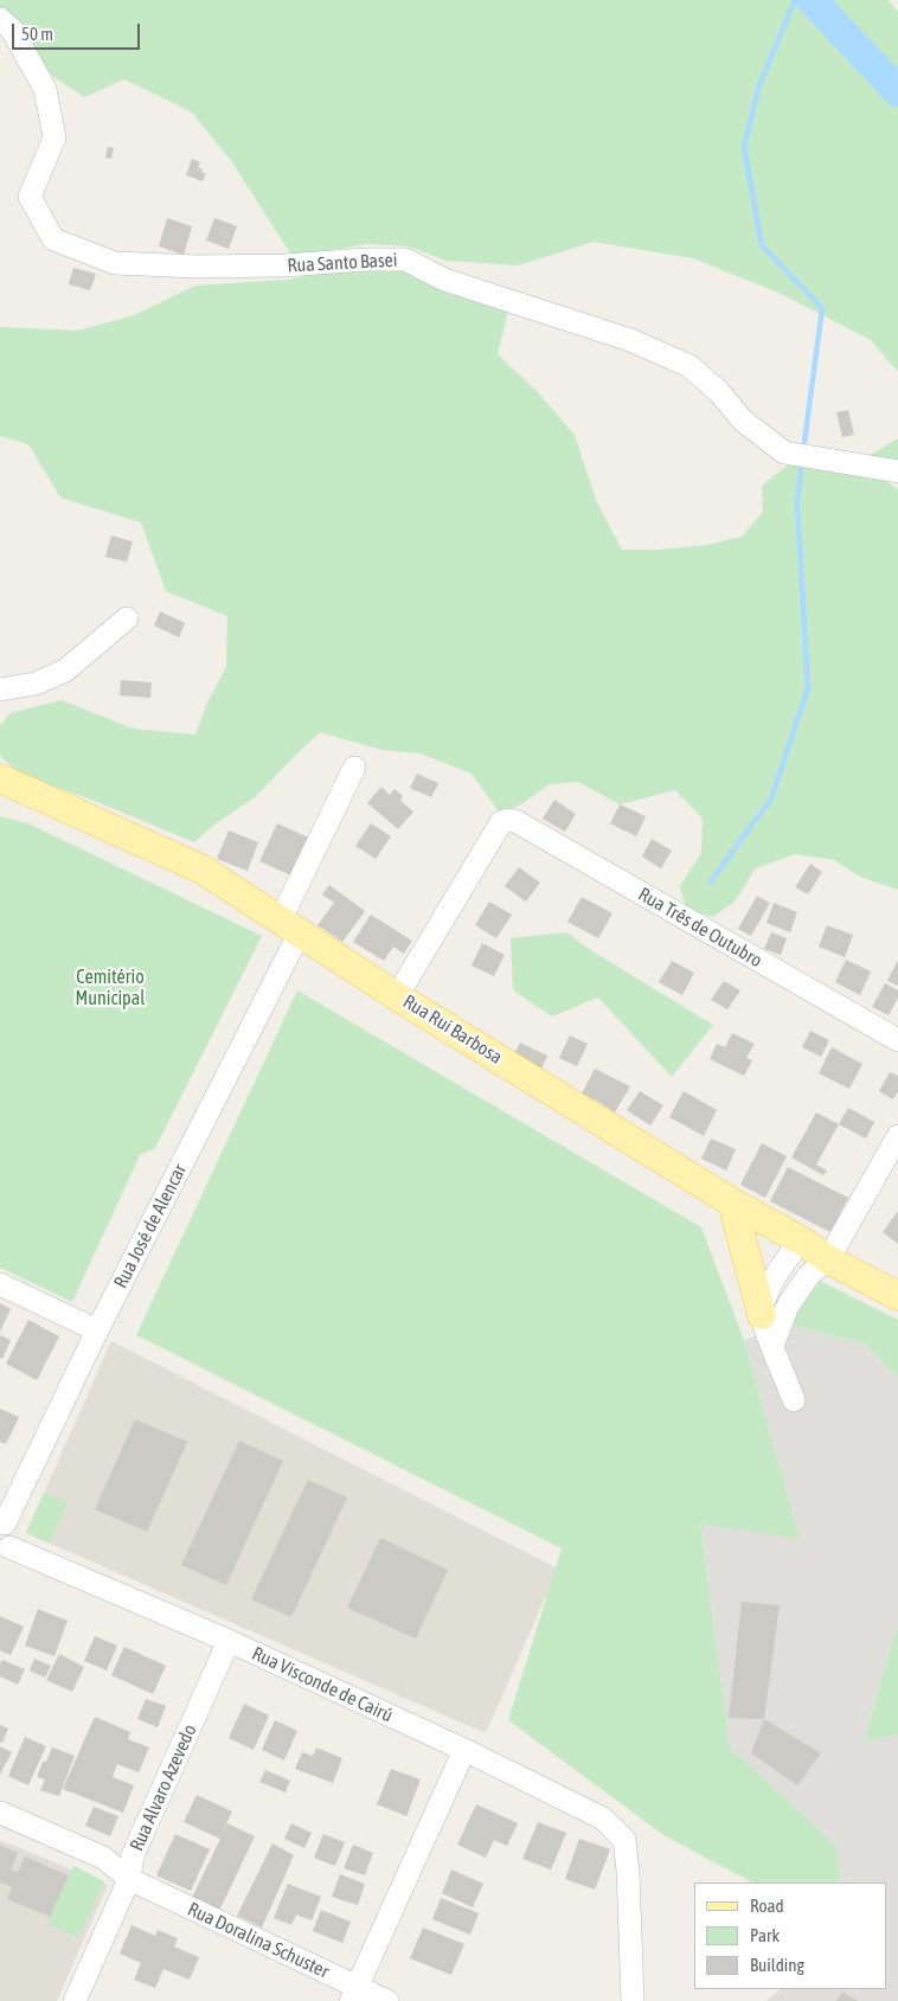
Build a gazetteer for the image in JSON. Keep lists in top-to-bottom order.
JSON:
{
  "streets": {
    "main road": ["Rua Rui Barbosa"],
    "street": [
      "Rua Santo Basei",
      "Rua Três de Outubro",
      "Rua José de Alencar",
      "Rua Visconde de Cairú",
      "Rua Alvaro Azevedo",
      "Rua Doralina Schuster"
    ]
  },
  "crossings": [
    ["Rua Três de Outubro", "Rua Rui Barbosa"],
    ["Rua Rui Barbosa", "Rua José de Alencar"],
    ["Rua Visconde de Cairú", "Rua Alvaro Azevedo"],
    ["Rua Alvaro Azevedo", "Rua Doralina Schuster"]
  ],
  "parks": ["Cemitério Municipal"],
  "legend": ["Road", "Park", "Building"],
  "scale_bar": "50 m"
}
